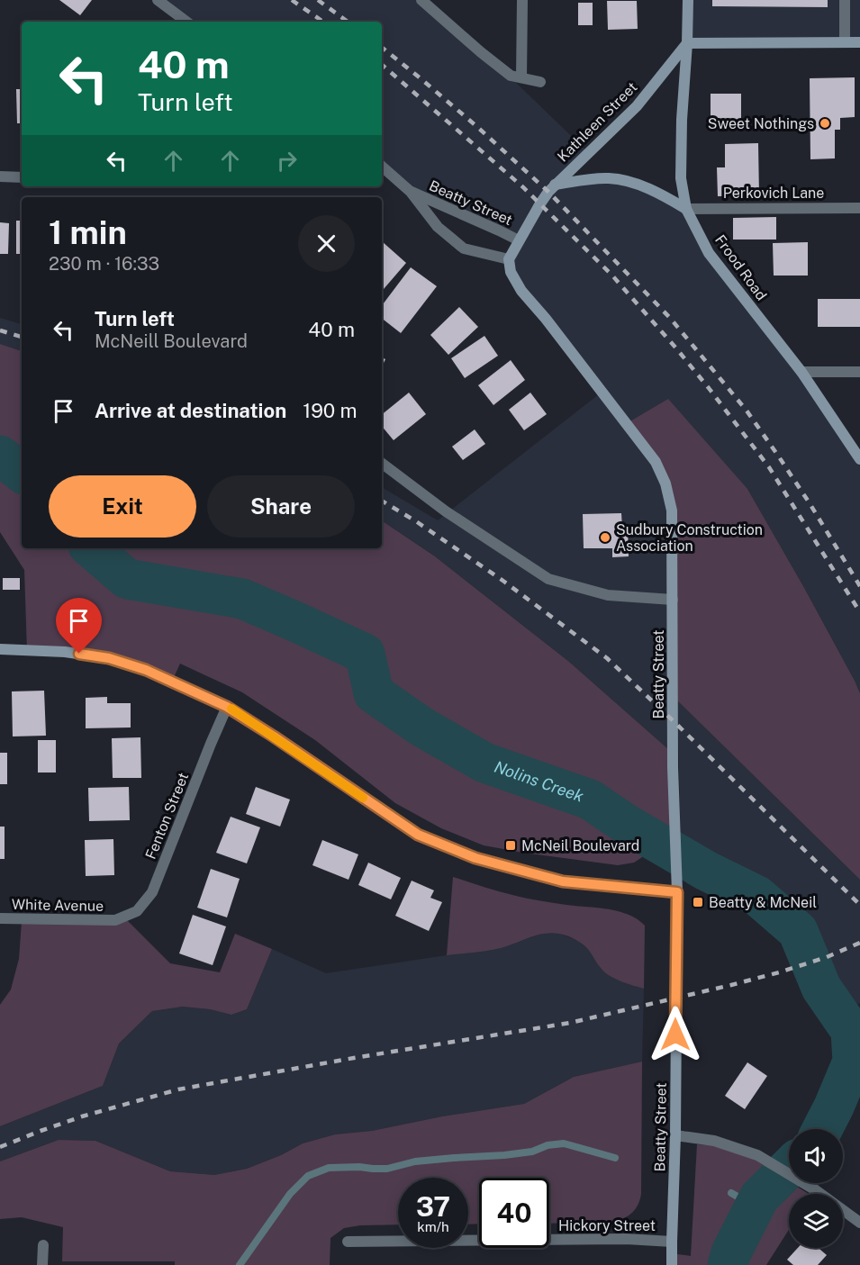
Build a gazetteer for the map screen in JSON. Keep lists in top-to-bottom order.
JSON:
{
  "streets": {
    "street": [
      "Kathleen Street",
      "Perkovich Lane",
      "Beatty Street",
      "Frood Road",
      "Fenton Street",
      "White Avenue",
      "Hickory Street"
    ]
  },
  "crossings": [
    ["Kathleen Street", "Beatty Street"],
    ["Kathleen Street", "Frood Road"],
    ["Perkovich Lane", "Frood Road"],
    ["Beatty Street", "Hickory Street"],
    ["Fenton Street", "White Avenue"]
  ],
  "water": ["Nolins Creek"],
  "places": {
    "other": ["Sweet Nothings", "Sudbury Construction Association"],
    "transit": ["McNeil Boulevard", "Beatty & McNeil"]
  },
  "page": {
    "turn": ["40 m", "Turn left"],
    "heading": ["1 min", "230 m · 16:33"],
    "list": [
      {
        "name": "Turn left",
        "note": "McNeill Boulevard",
        "value": "40 m"
      },
      {
        "name": "Arrive at destination",
        "value": "190 m"
      }
    ],
    "buttons": ["Exit", "Share"],
    "speed": "37 km/h",
    "limit": "40"
  }
}
